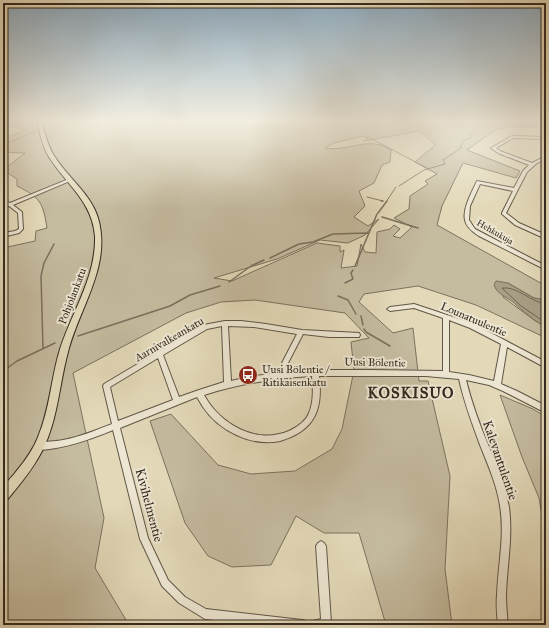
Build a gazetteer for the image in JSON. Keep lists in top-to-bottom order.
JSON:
{
  "streets": {
    "main road": ["Pohjolankatu"],
    "street": [
      "Hehkukuja",
      "Lounatuulentie",
      "Aarnivalkeankatu",
      "Uusi Bölentie",
      "Kalevantulentie",
      "Kivihelmentie"
    ]
  },
  "crossings": [
    ["Pohjolankatu", "Uusi Bölentie"],
    ["Aarnivalkeankatu", "Uusi Bölentie"],
    ["Aarnivalkeankatu", "Kivihelmentie"],
    ["Uusi Bölentie", "Kalevantulentie"],
    ["Uusi Bölentie", "Kivihelmentie"]
  ],
  "districts": ["KOSKISUO"],
  "places": {
    "bus stop": ["Uusi Bölentie / Ritikaisenkatu"]
  }
}
